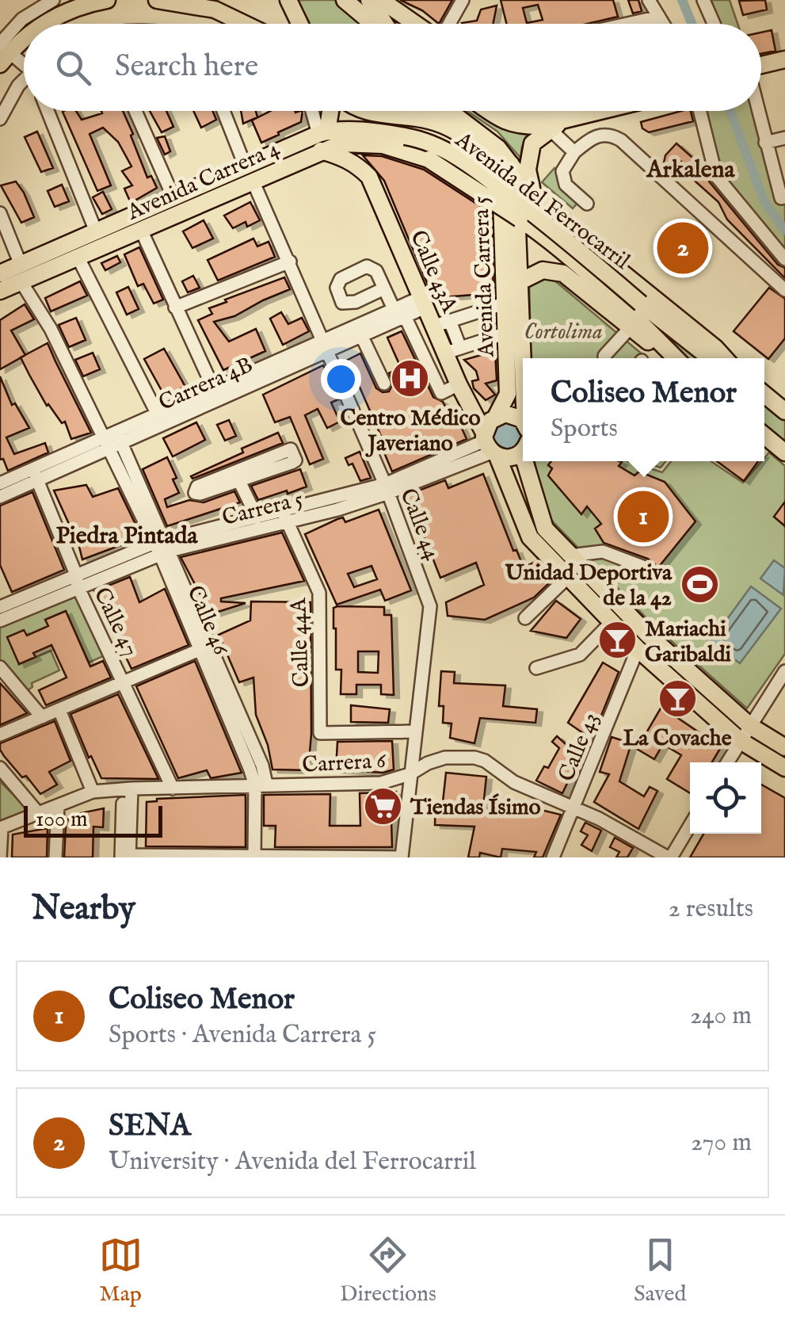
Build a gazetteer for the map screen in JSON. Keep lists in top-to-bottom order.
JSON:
{
  "streets": {
    "main road": [
      "Avenida Carrera 4",
      "Avenida del Ferrocarril",
      "Calle 43A",
      "Avenida Carrera 5"
    ],
    "street": [
      "Carrera 4B",
      "Carrera 5",
      "Calle 44",
      "Calle 46",
      "Calle 47",
      "Calle 44A",
      "Calle 43",
      "Carrera 6"
    ]
  },
  "crossings": [
    ["Avenida Carrera 4", "Avenida del Ferrocarril"],
    ["Avenida Carrera 4", "Calle 43A"],
    ["Avenida Carrera 4", "Calle 44"],
    ["Avenida Carrera 4", "Calle 46"],
    ["Calle 43A", "Avenida Carrera 5"],
    ["Calle 43A", "Carrera 4B"],
    ["Calle 43A", "Carrera 5"],
    ["Avenida Carrera 5", "Carrera 5"],
    ["Carrera 4B", "Calle 44"],
    ["Carrera 4B", "Calle 46"],
    ["Carrera 4B", "Calle 47"],
    ["Carrera 5", "Calle 44"],
    ["Carrera 5", "Calle 46"],
    ["Carrera 5", "Calle 47"],
    ["Carrera 5", "Calle 44A"],
    ["Calle 44", "Calle 44A"],
    ["Calle 44", "Carrera 6"],
    ["Calle 46", "Carrera 6"],
    ["Calle 47", "Carrera 6"],
    ["Calle 43", "Carrera 6"]
  ],
  "districts": ["Arkalena", "Piedra Pintada"],
  "parks": ["Cortolima"],
  "places": {
    "hospital": ["Centro Médico Javeriano"],
    "sports": ["Unidad Deportiva de la 42"],
    "bar": ["Mariachi Garibaldi", "La Covache"],
    "supermarket": ["Tiendas Ísimo"]
  },
  "scale_bar": "100 m",
  "page": {
    "search": "Search here",
    "pins": ["2", "1"],
    "popup": ["Coliseo Menor", "Sports"],
    "scale": "100 m",
    "heading": ["Nearby", "2 results"],
    "list": [
      {
        "mark": "1",
        "name": "Coliseo Menor",
        "note": "Sports · Avenida Carrera 5",
        "value": "240 m"
      },
      {
        "mark": "2",
        "name": "SENA",
        "note": "University · Avenida del Ferrocarril",
        "value": "270 m"
      }
    ],
    "nav": ["Map", "Directions", "Saved"]
  }
}
